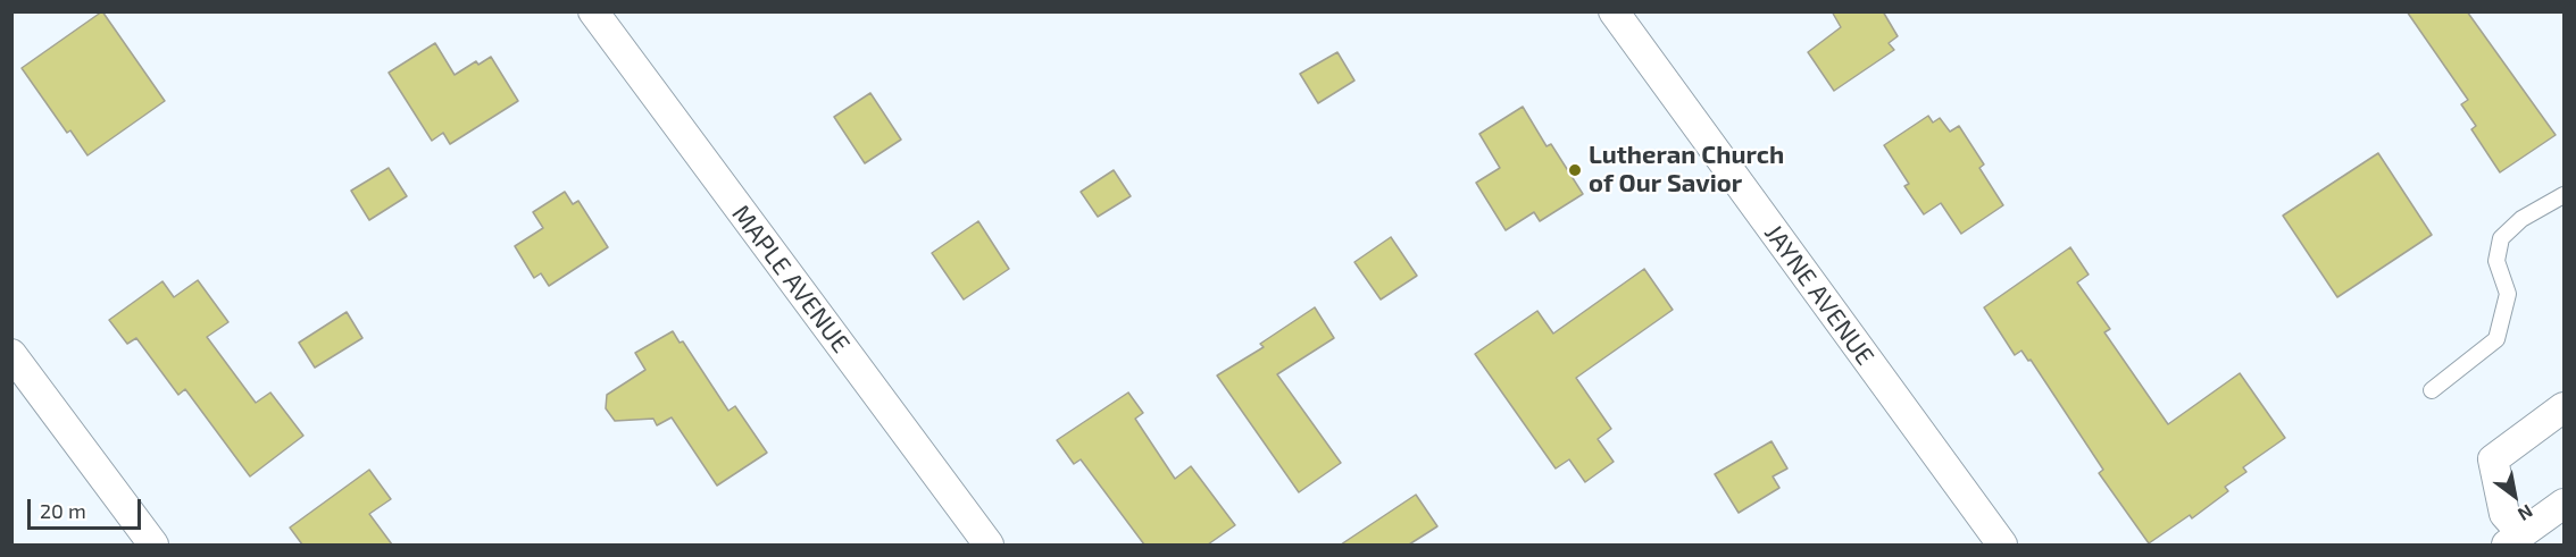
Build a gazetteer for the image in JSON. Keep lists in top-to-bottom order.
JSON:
{
  "streets": {
    "street": ["MAPLE AVENUE", "JAYNE AVENUE"]
  },
  "places": ["Lutheran Church of Our Savior"],
  "scale_bar": "20 m",
  "north": "bottom right"
}
